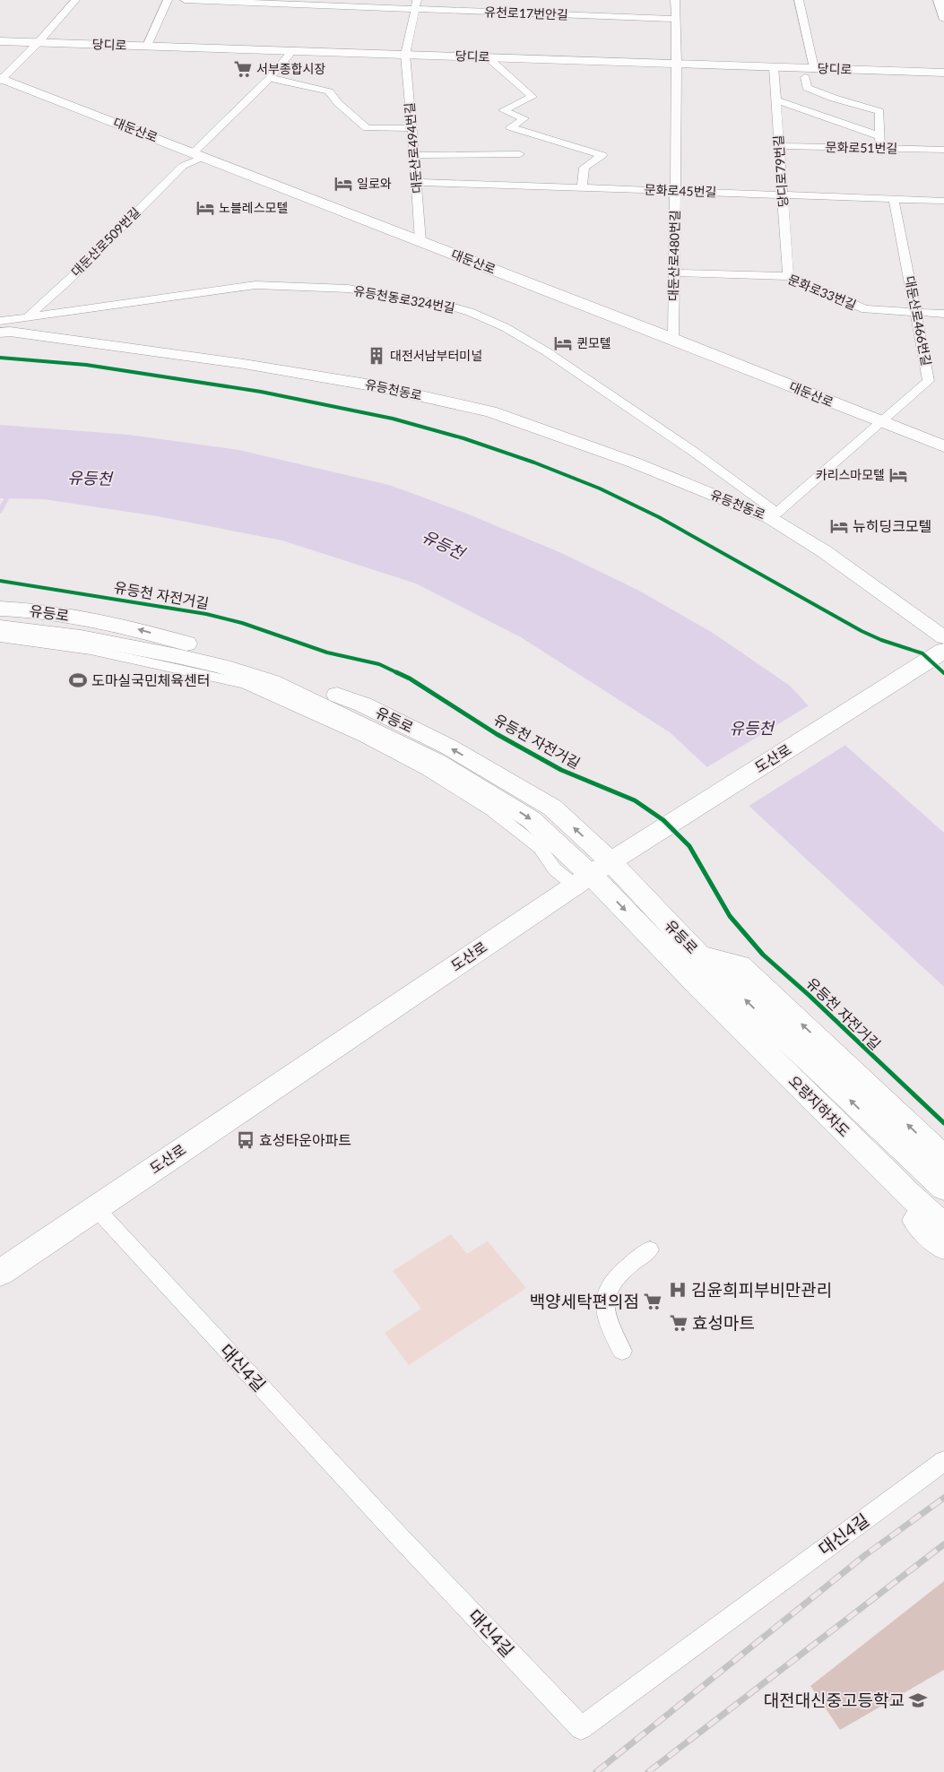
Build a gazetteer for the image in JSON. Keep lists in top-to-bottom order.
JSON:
{
  "streets": {
    "main road": [
      "당디로",
      "대둔산로",
      "유등천동로",
      "유등로",
      "도산로",
      "오량지하차도"
    ],
    "street": [
      "유천로17번안길",
      "대둔산로494번길",
      "문화로51번길",
      "당디로79번길",
      "문화로45번길",
      "대둔산로509번길",
      "대둔산로480번길",
      "문화로33번길",
      "유등천동로324번길",
      "대둔산로466번길",
      "대신4길"
    ],
    "cycle path": ["유등천 자전거길"]
  },
  "crossings": [
    ["유천로17번안길", "대둔산로494번길"],
    ["유천로17번안길", "대둔산로480번길"],
    ["당디로", "대둔산로"],
    ["당디로", "대둔산로494번길"],
    ["당디로", "당디로79번길"],
    ["당디로", "대둔산로480번길"],
    ["대둔산로", "대둔산로494번길"],
    ["대둔산로", "대둔산로509번길"],
    ["대둔산로", "대둔산로480번길"],
    ["대둔산로", "대둔산로466번길"],
    ["대둔산로", "유등천동로"],
    ["대둔산로494번길", "문화로45번길"],
    ["문화로51번길", "당디로79번길"],
    ["당디로79번길", "문화로45번길"],
    ["당디로79번길", "문화로33번길"],
    ["문화로45번길", "대둔산로480번길"],
    ["문화로45번길", "대둔산로466번길"],
    ["대둔산로509번길", "유등천동로324번길"],
    ["대둔산로480번길", "문화로33번길"],
    ["문화로33번길", "대둔산로466번길"],
    ["유등천동로324번길", "유등천동로"],
    ["대둔산로466번길", "유등천동로"],
    ["유등로", "도산로"],
    ["유등로", "오량지하차도"],
    ["도산로", "대신4길"]
  ],
  "water": ["유등천"],
  "places": {
    "supermarket": ["서부종합시장", "백양세탁편의점", "효성마트"],
    "hotel": [
      "일로와",
      "노블레스모텔",
      "퀸모텔",
      "카리스마모텔",
      "뉴히딩크모텔"
    ],
    "building": ["대전서남부터미널"],
    "sports": ["도마실국민체육센터"],
    "bus stop": ["효성타운아파트"],
    "hospital": ["김윤희피부비만관리"],
    "school or university": ["대전대신중고등학교"]
  }
}
